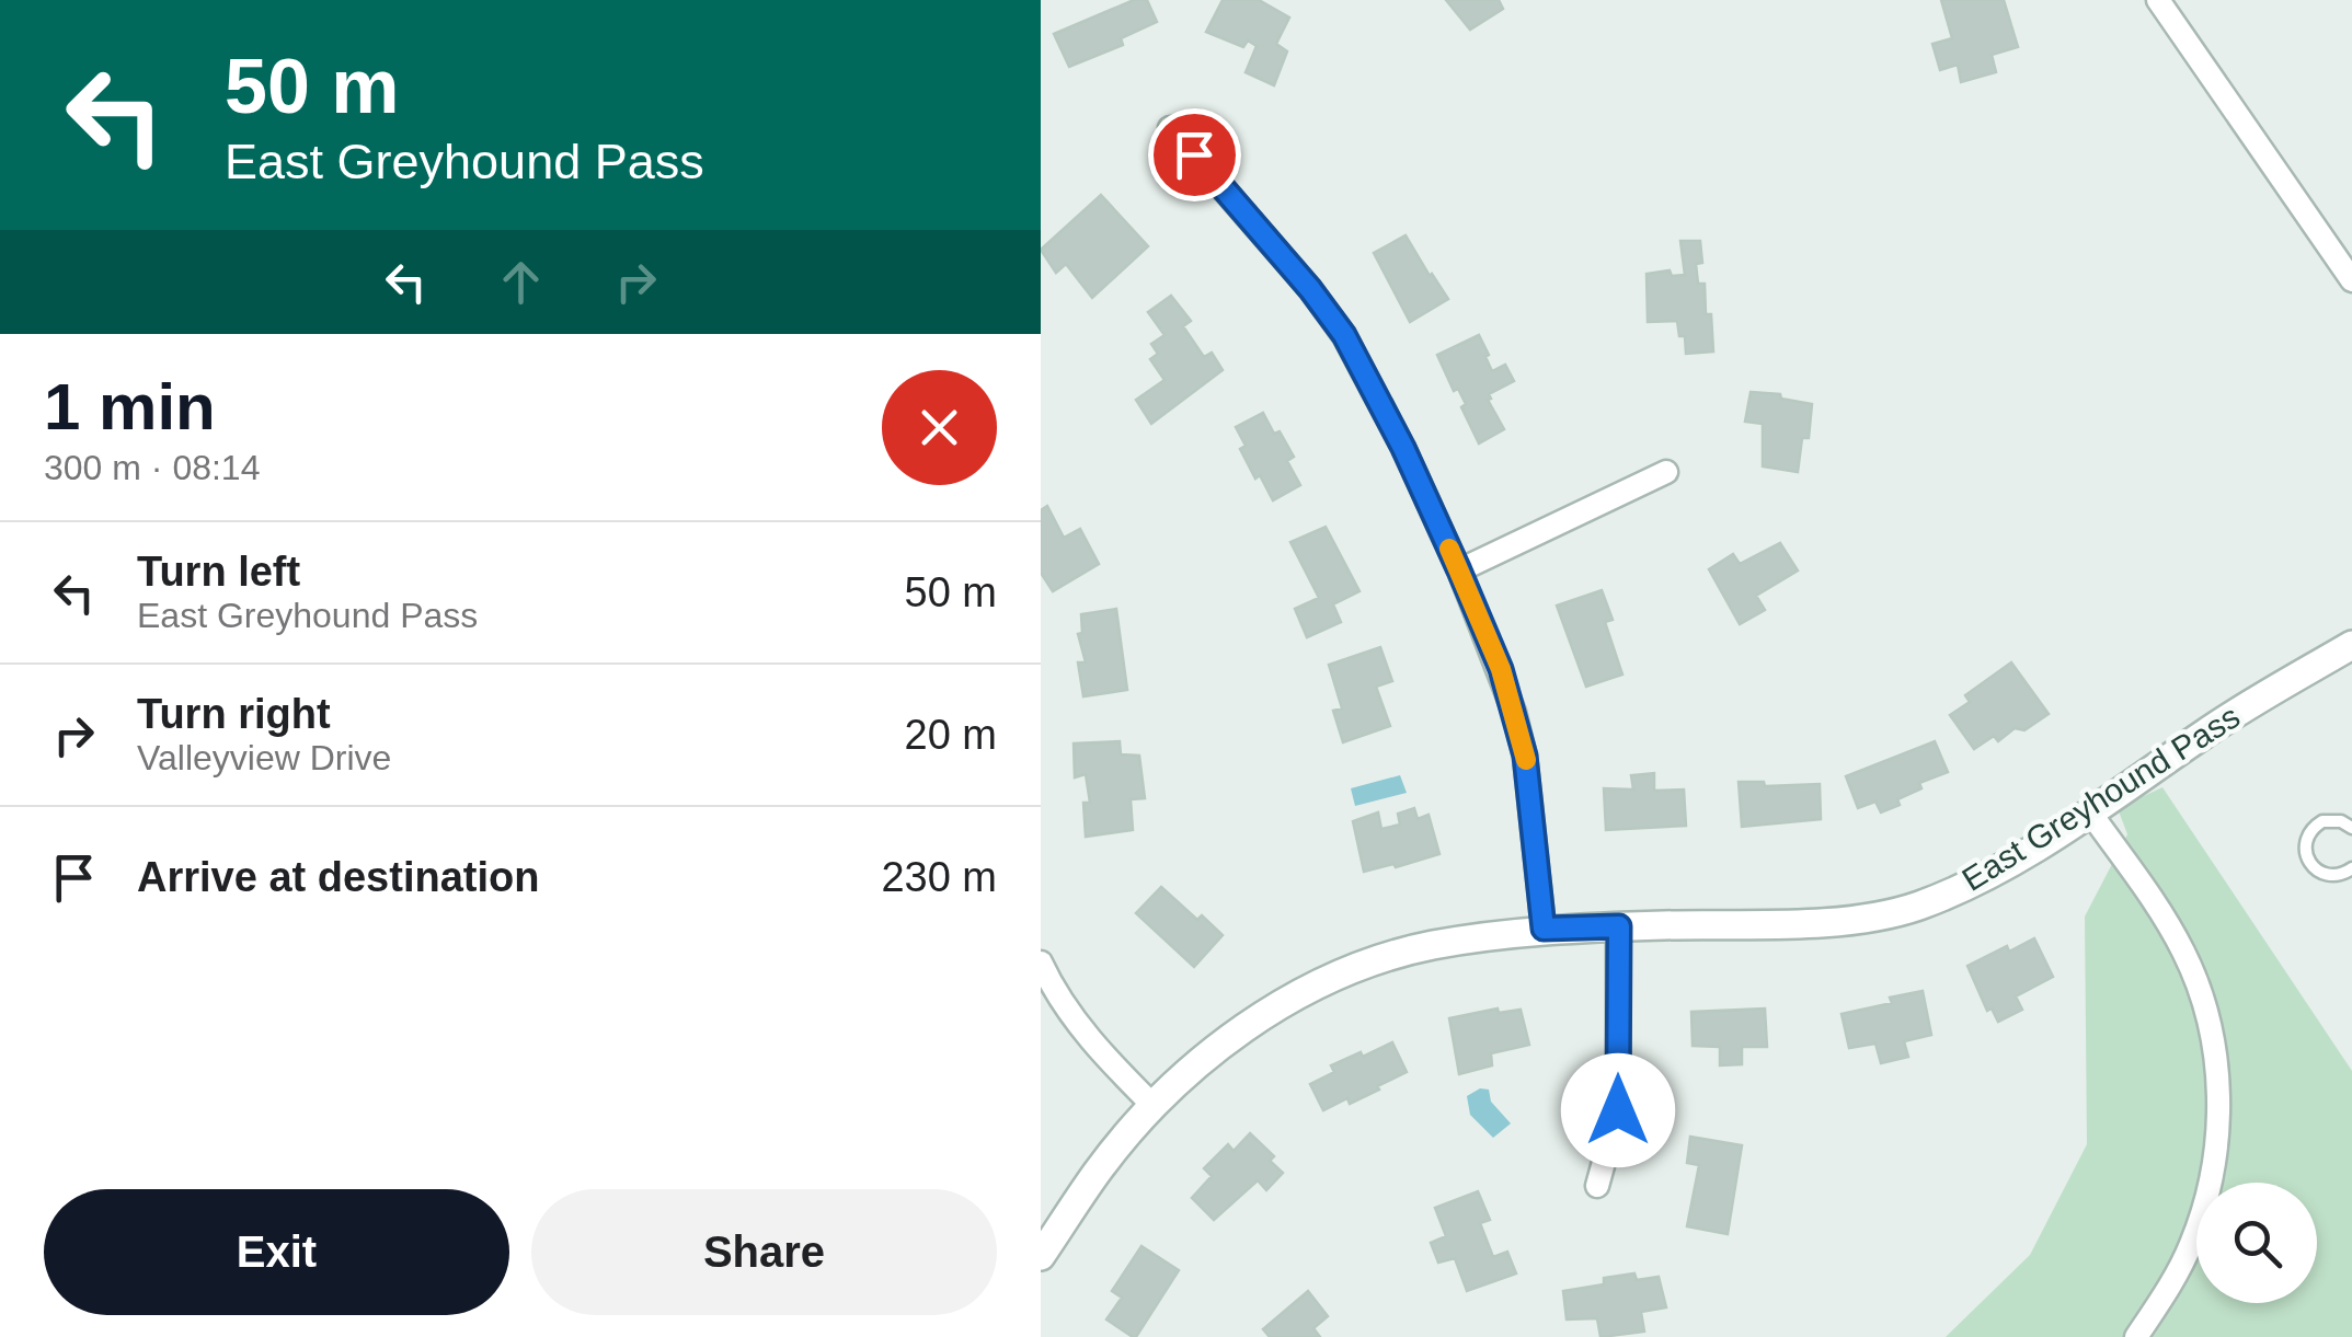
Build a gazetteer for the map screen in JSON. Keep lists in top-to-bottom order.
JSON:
{
  "streets": {
    "street": ["East Greyhound Pass"]
  },
  "page": {
    "turn": ["50 m", "East Greyhound Pass"],
    "heading": ["1 min", "300 m · 08:14"],
    "list": [
      {
        "name": "Turn left",
        "note": "East Greyhound Pass",
        "value": "50 m"
      },
      {
        "name": "Turn right",
        "note": "Valleyview Drive",
        "value": "20 m"
      },
      {
        "name": "Arrive at destination",
        "value": "230 m"
      }
    ],
    "buttons": ["Exit", "Share"]
  }
}
